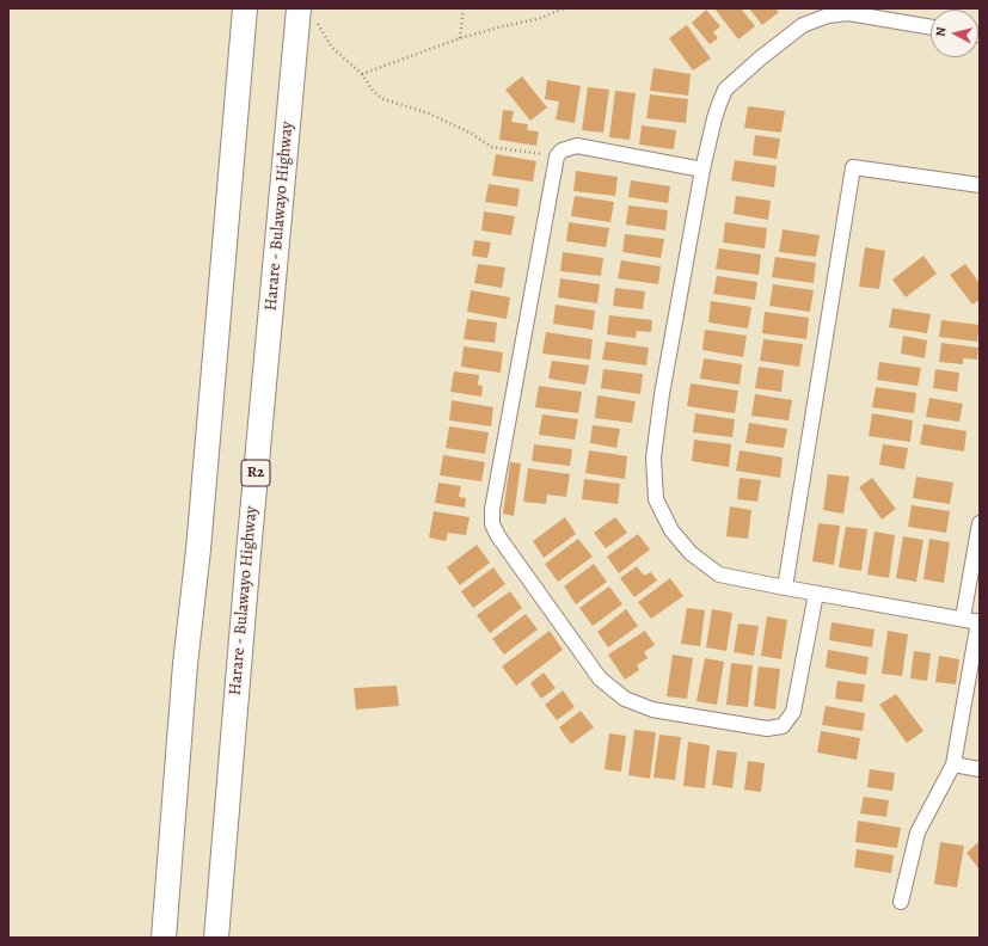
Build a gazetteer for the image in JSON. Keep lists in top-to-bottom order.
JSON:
{
  "streets": {
    "highway": ["Harare - Bulawayo Highway", "R2"]
  },
  "north": "left"
}
